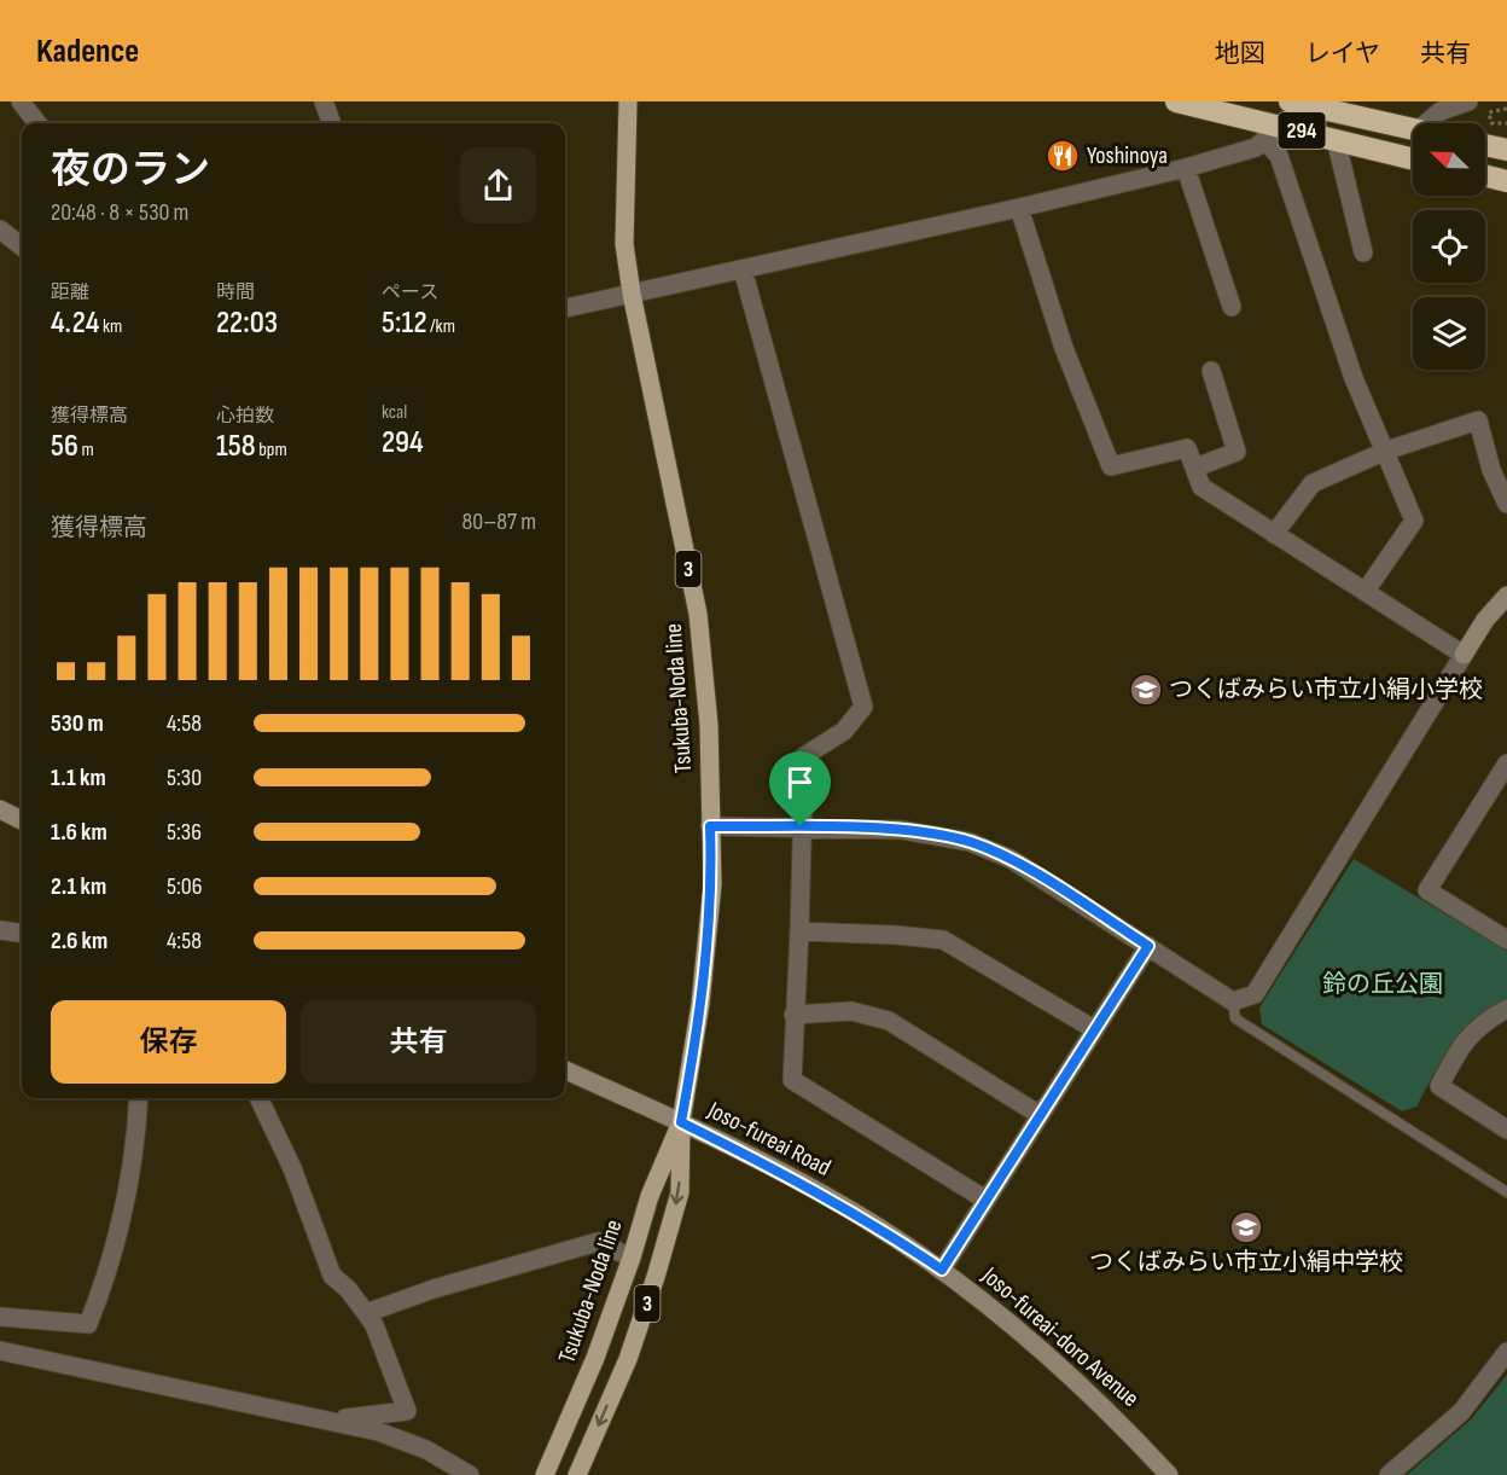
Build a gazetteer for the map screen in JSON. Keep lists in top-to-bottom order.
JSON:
{
  "streets": {
    "highway": ["294"],
    "main road": ["3", "Tsukuba-Noda line"],
    "street": ["Joso-fureai Road", "Joso-fureai-doro Avenue"]
  },
  "crossings": [
    ["Tsukuba-Noda line", "Joso-fureai Road"],
    ["Joso-fureai Road", "Joso-fureai-doro Avenue"]
  ],
  "parks": ["鈴の丘公園"],
  "places": {
    "restaurant": ["Yoshinoya"],
    "school or university": ["つくばみらい市立小絹小学校", "つくばみらい市立小絹中学校"]
  },
  "north": "top left",
  "page": {
    "header": "Kadence",
    "nav": ["地図", "レイヤ", "共有"],
    "heading": ["夜のラン", "20:48 · 8 × 530 m"],
    "stats": [
      ["距離", "4.24 km"],
      ["時間", "22:03"],
      ["ペース", "5:12 /km"],
      ["獲得標高", "56 m"],
      ["心拍数", "158 bpm"],
      ["kcal", "294"]
    ],
    "chart": ["獲得標高", "80–87 m"],
    "list": [
      {
        "name": "530 m",
        "note": "4:58"
      },
      {
        "name": "1.1 km",
        "note": "5:30"
      },
      {
        "name": "1.6 km",
        "note": "5:36"
      },
      {
        "name": "2.1 km",
        "note": "5:06"
      },
      {
        "name": "2.6 km",
        "note": "4:58"
      }
    ],
    "buttons": ["保存", "共有"]
  }
}
